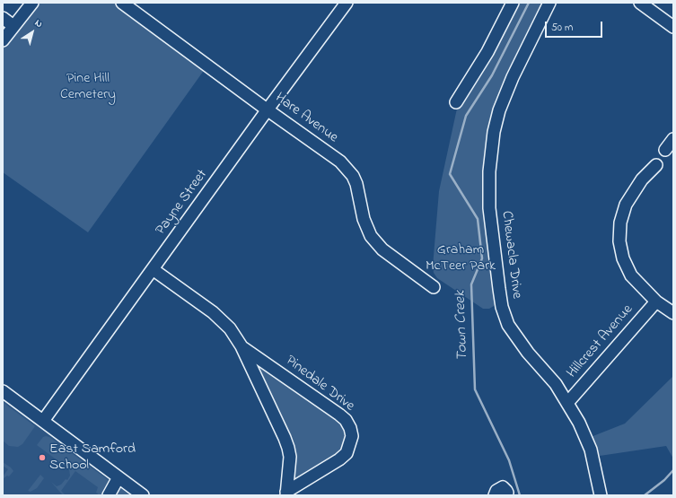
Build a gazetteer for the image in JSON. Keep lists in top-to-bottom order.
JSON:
{
  "streets": {
    "street": [
      "Hare Avenue",
      "Payne Street",
      "Chewacla Drive",
      "Hillcrest Avenue",
      "Pinedale Drive"
    ]
  },
  "crossings": [
    ["Hare Avenue", "Payne Street"],
    ["Payne Street", "Pinedale Drive"],
    ["Chewacla Drive", "Hillcrest Avenue"]
  ],
  "water": ["Town Creek"],
  "parks": ["Pine Hill Cemetery", "Graham McTeer Park"],
  "places": ["East Samford School"],
  "scale_bar": "50 m",
  "north": "top right"
}
